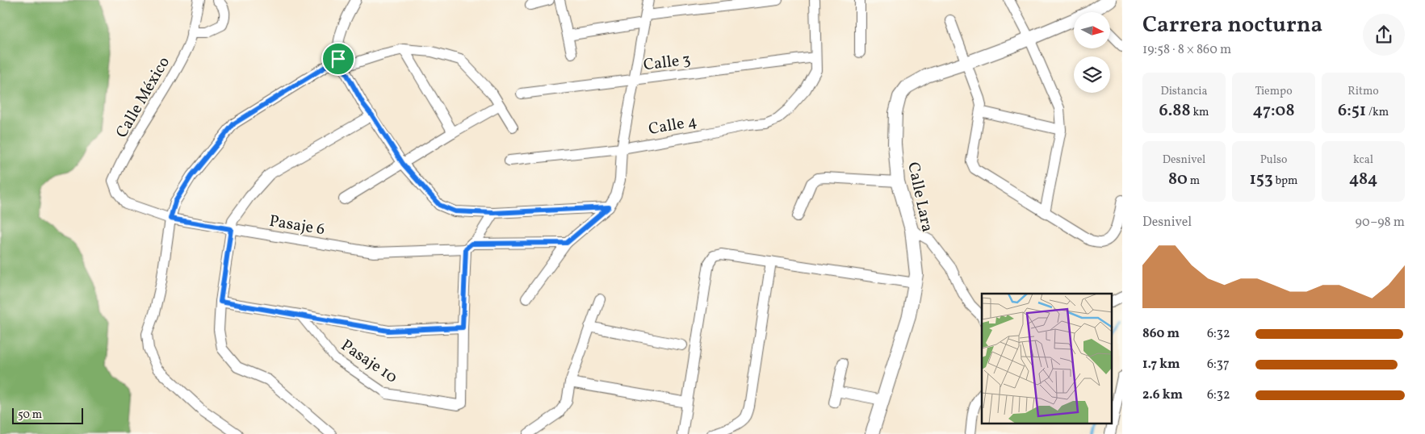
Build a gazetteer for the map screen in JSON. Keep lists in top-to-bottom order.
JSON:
{
  "streets": {
    "street": [
      "Calle 3",
      "Calle México",
      "Calle 4",
      "Calle Lara",
      "Pasaje 6",
      "Pasaje 10"
    ]
  },
  "crossings": [
    ["Calle 3", "Calle 4"],
    ["Calle México", "Pasaje 6"]
  ],
  "scale_bar": "50 m",
  "north": "right",
  "page": {
    "heading": ["Carrera nocturna", "19:58 · 8 × 860 m"],
    "stats": [
      ["Distancia", "6.88 km"],
      ["Tiempo", "47:08"],
      ["Ritmo", "6:51 /km"],
      ["Desnivel", "80 m"],
      ["Pulso", "153 bpm"],
      ["kcal", "484"]
    ],
    "chart": ["Desnivel", "90–98 m"],
    "list": [
      {
        "name": "860 m",
        "note": "6:32"
      },
      {
        "name": "1.7 km",
        "note": "6:37"
      },
      {
        "name": "2.6 km",
        "note": "6:32"
      }
    ],
    "scale": "50 m"
  }
}
